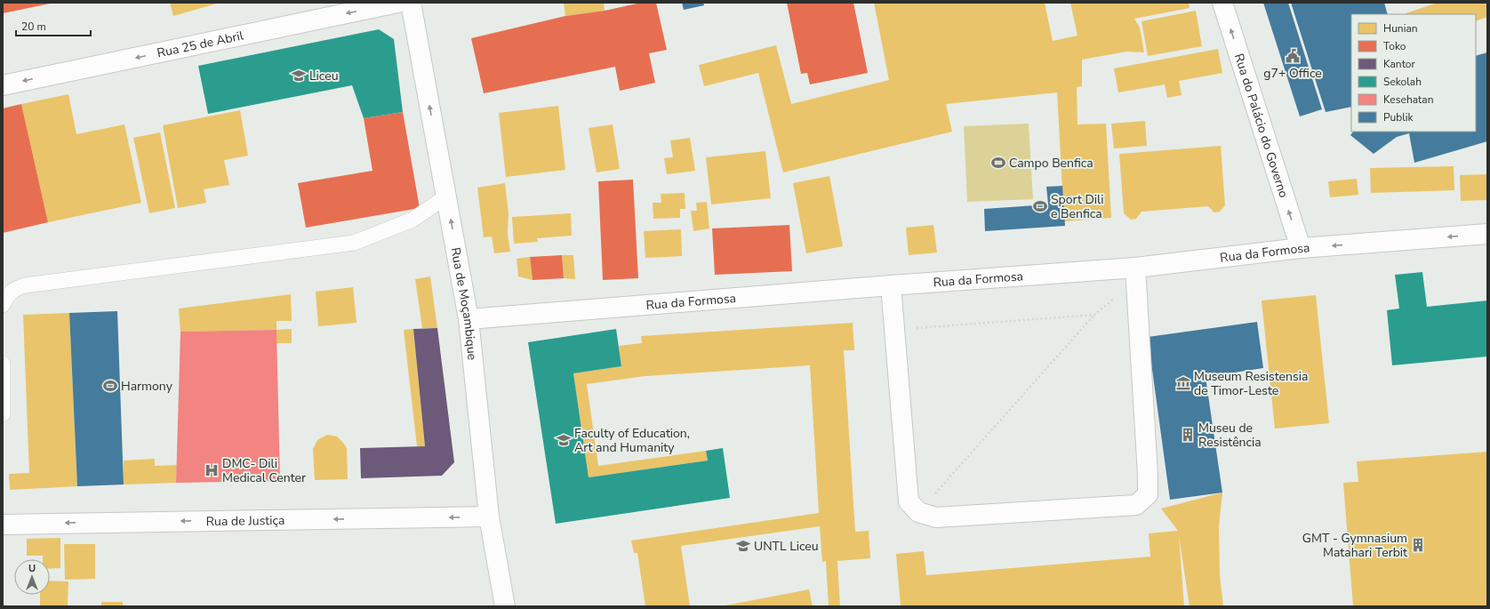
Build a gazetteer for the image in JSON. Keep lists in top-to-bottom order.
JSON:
{
  "streets": {
    "street": [
      "Rua 25 de Abril",
      "Rua do Palácio do Governo",
      "Rua da Formosa",
      "Rua de Moçambique",
      "Rua de Justiça"
    ]
  },
  "crossings": [
    ["Rua do Palácio do Governo", "Rua da Formosa"],
    ["Rua da Formosa", "Rua de Moçambique"],
    ["Rua de Moçambique", "Rua de Justiça"]
  ],
  "one_way": [
    "Rua 25 de Abril",
    "Rua do Palácio do Governo",
    "Rua de Moçambique",
    "Rua de Justiça"
  ],
  "places": {
    "public building": ["g7+ Office"],
    "school or university": ["Liceu", "Faculty of Education, Art and Humanity", "UNTL Liceu"],
    "sports": ["Campo Benfica", "Sport Dili e Benfica", "Harmony"],
    "museum": ["Museum Resistensia de Timor-Leste"],
    "building": ["Museu de Resistência", "GMT - Gymnasium Matahari Terbit"],
    "hospital": ["DMC- Dili Medical Center"]
  },
  "legend": [
    "Hunian",
    "Toko",
    "Kantor",
    "Sekolah",
    "Kesehatan",
    "Publik"
  ],
  "scale_bar": "20 m",
  "north": "top"
}
